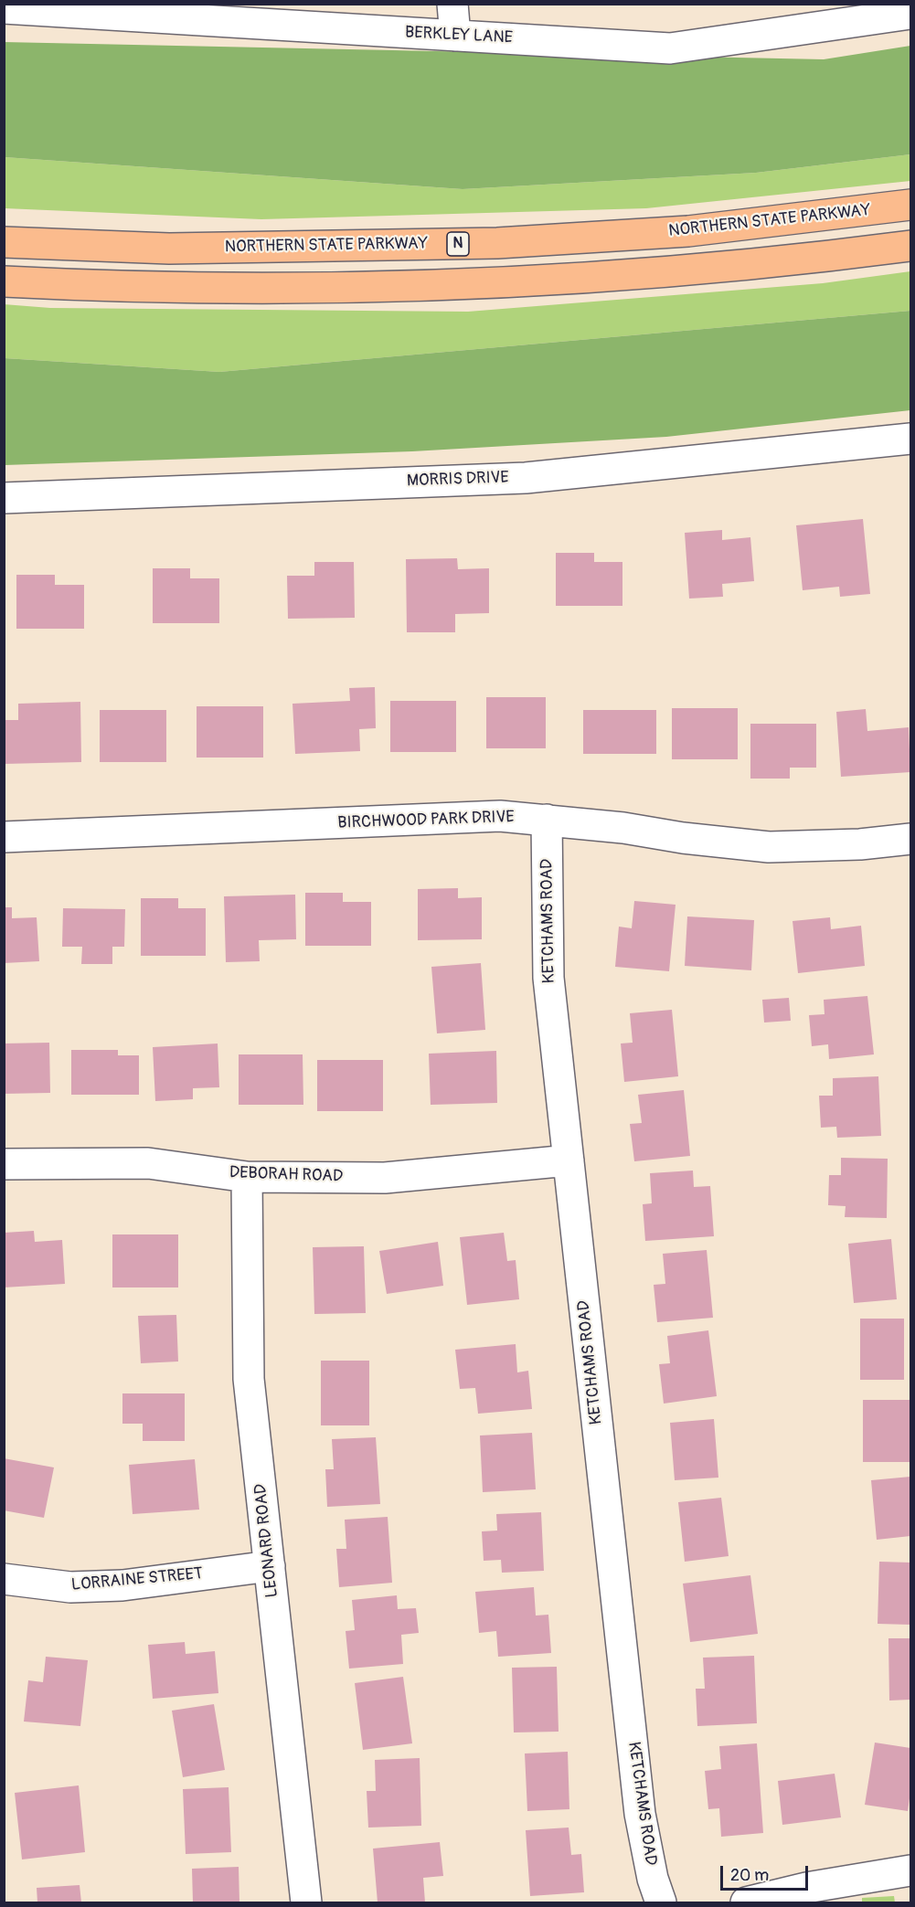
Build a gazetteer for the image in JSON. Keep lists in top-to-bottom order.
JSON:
{
  "streets": {
    "highway": ["NORTHERN STATE PARKWAY", "N"],
    "street": [
      "BERKLEY LANE",
      "MORRIS DRIVE",
      "BIRCHWOOD PARK DRIVE",
      "KETCHAMS ROAD",
      "DEBORAH ROAD",
      "LEONARD ROAD",
      "LORRAINE STREET"
    ]
  },
  "crossings": [
    ["BIRCHWOOD PARK DRIVE", "KETCHAMS ROAD"],
    ["KETCHAMS ROAD", "DEBORAH ROAD"],
    ["DEBORAH ROAD", "LEONARD ROAD"],
    ["LEONARD ROAD", "LORRAINE STREET"]
  ],
  "scale_bar": "20 m"
}
